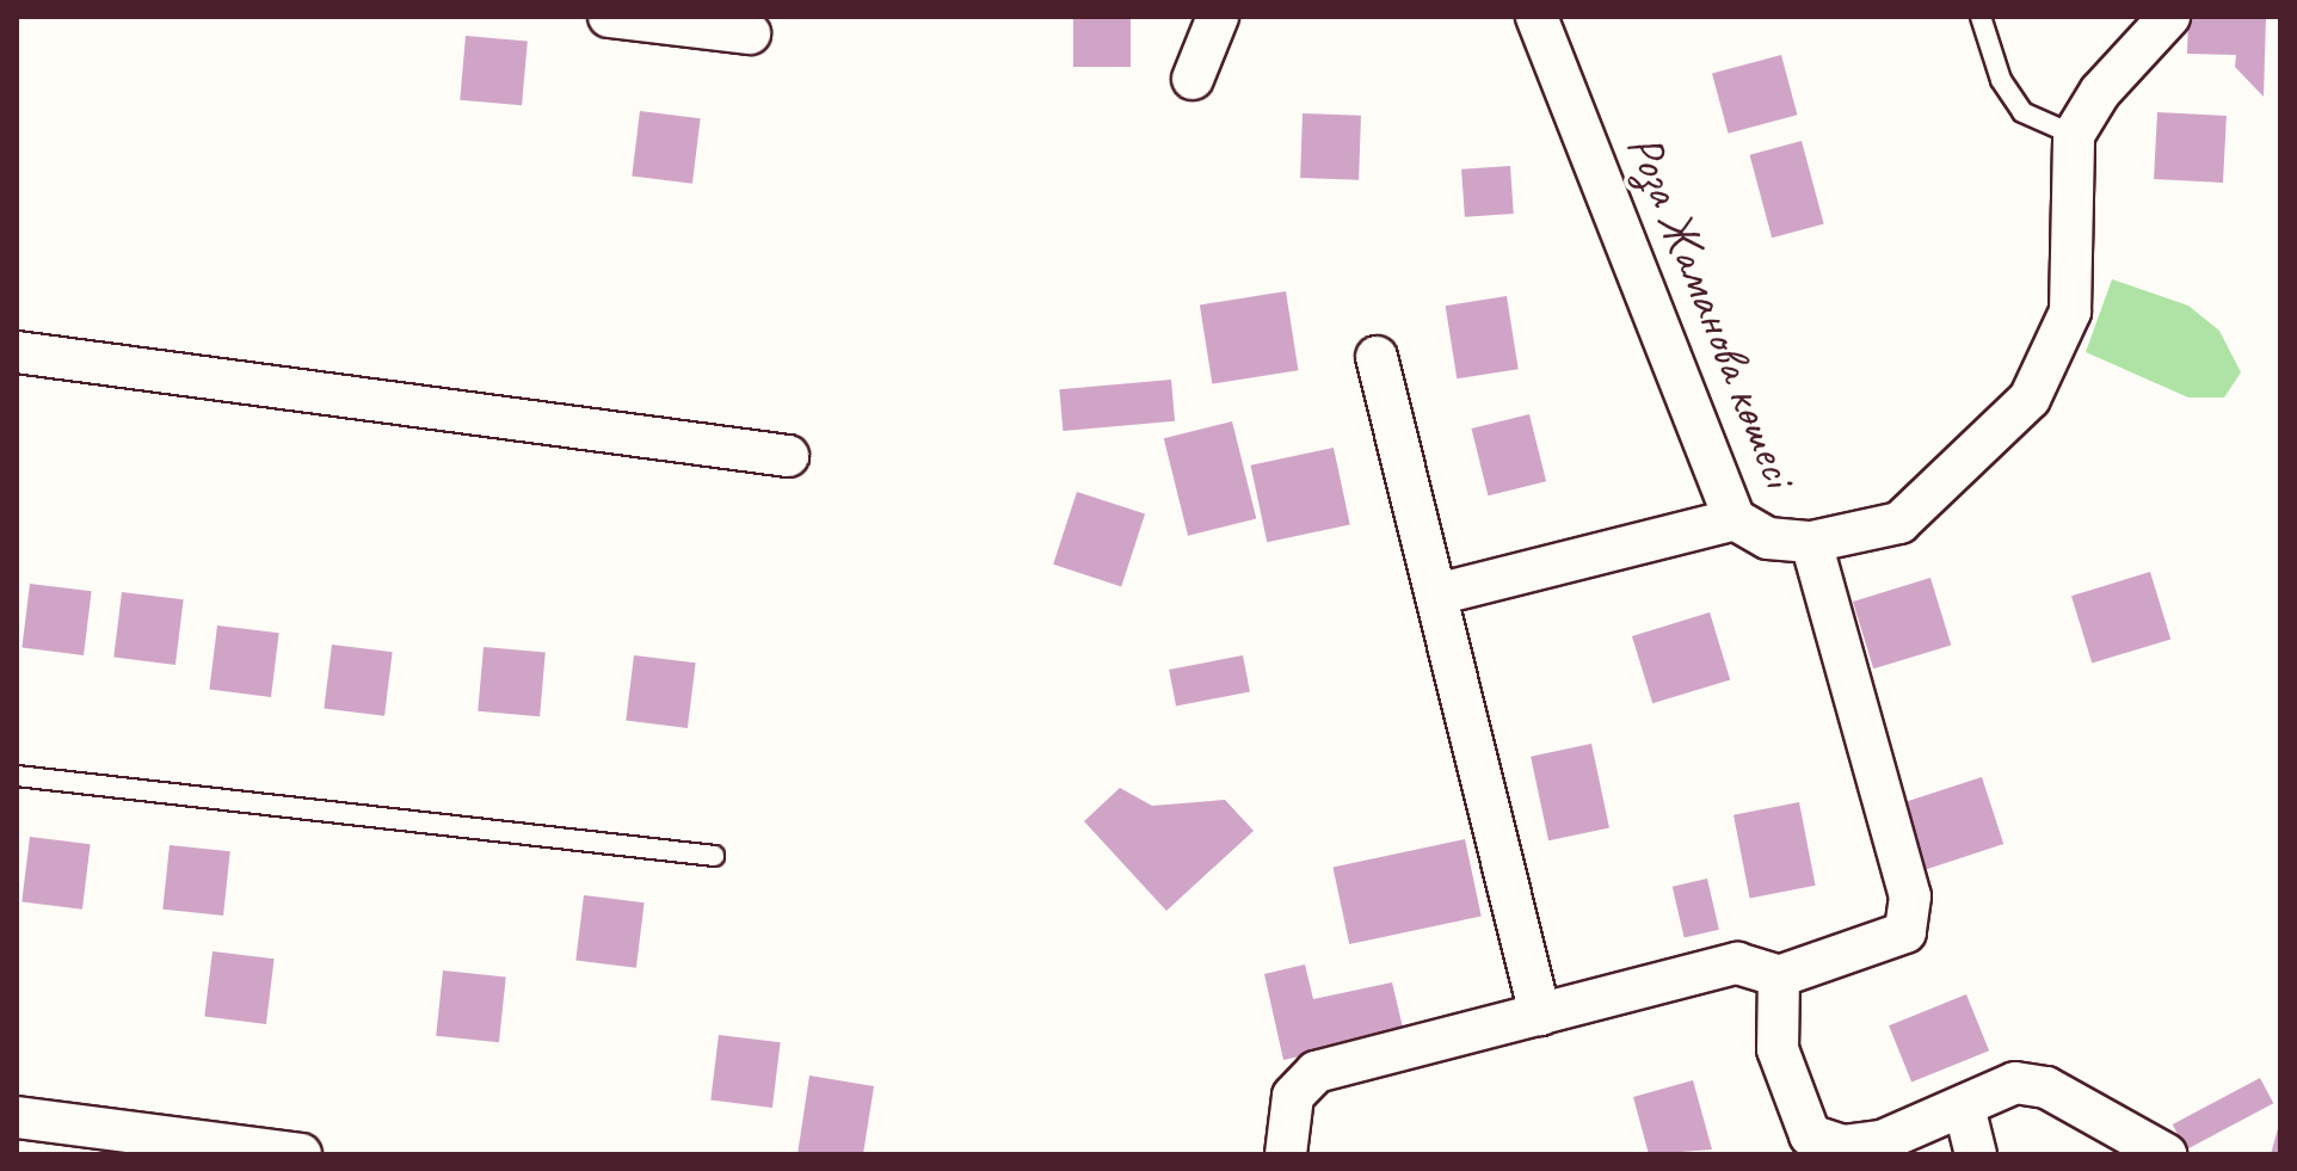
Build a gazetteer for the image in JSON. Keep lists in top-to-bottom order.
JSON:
{
  "streets": {
    "street": ["Роза Жаманова көшесі"]
  }
}
